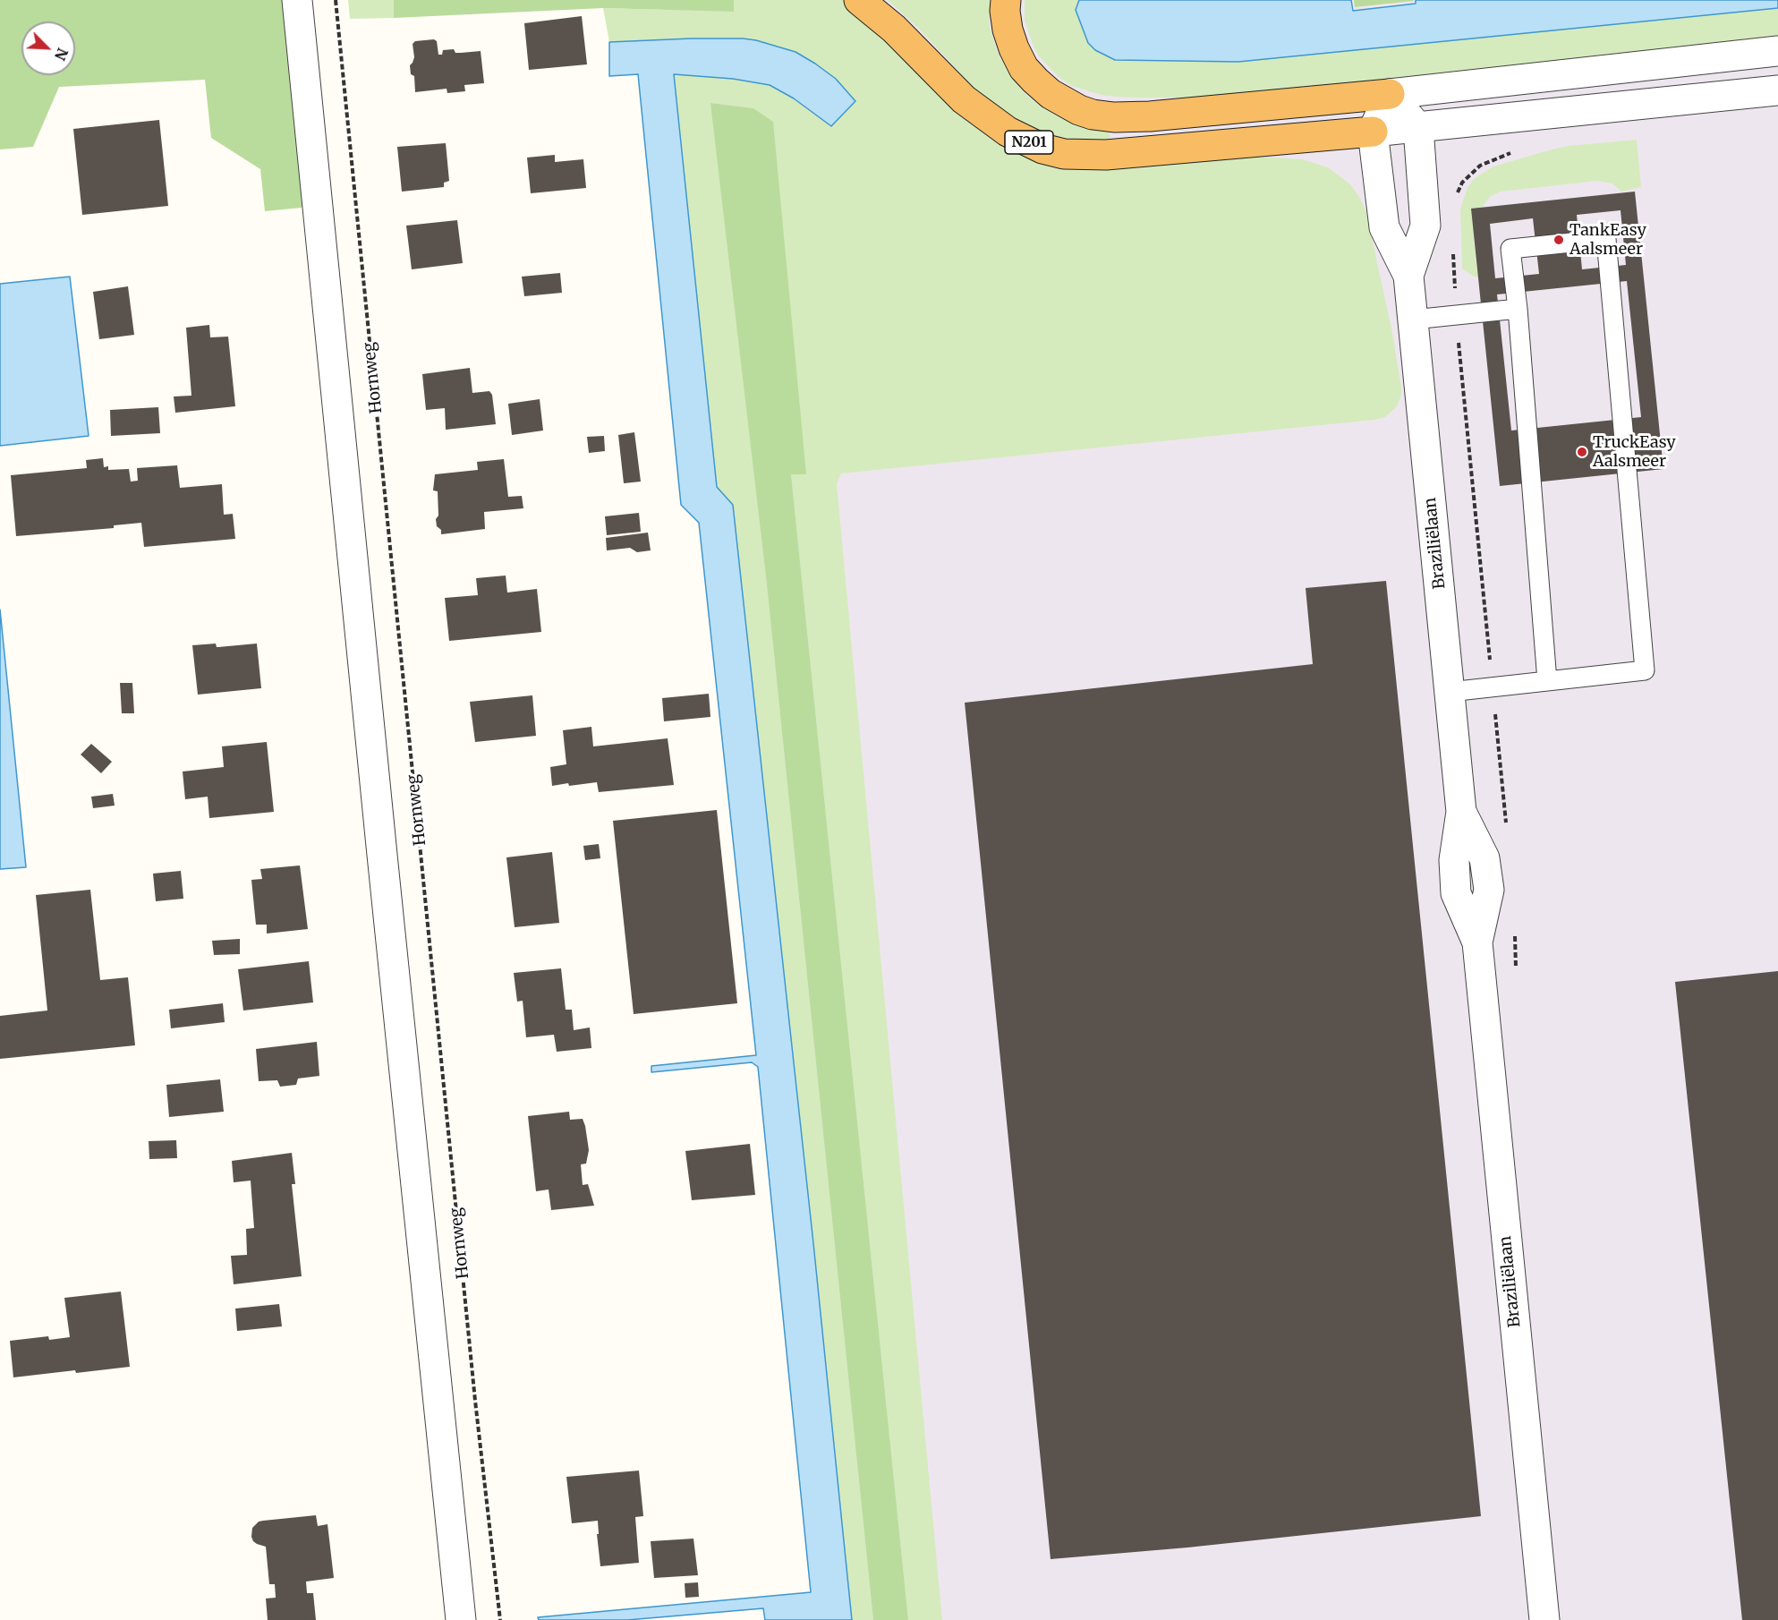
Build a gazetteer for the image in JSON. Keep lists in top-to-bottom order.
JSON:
{
  "streets": {
    "highway": ["N201"],
    "street": ["Braziliëlaan"],
    "path": ["Hornweg"]
  },
  "crossings": [
    ["N201", "Braziliëlaan"]
  ],
  "places": ["TankEasy Aalsmeer", "TruckEasy Aalsmeer"],
  "north": "bottom right"
}
